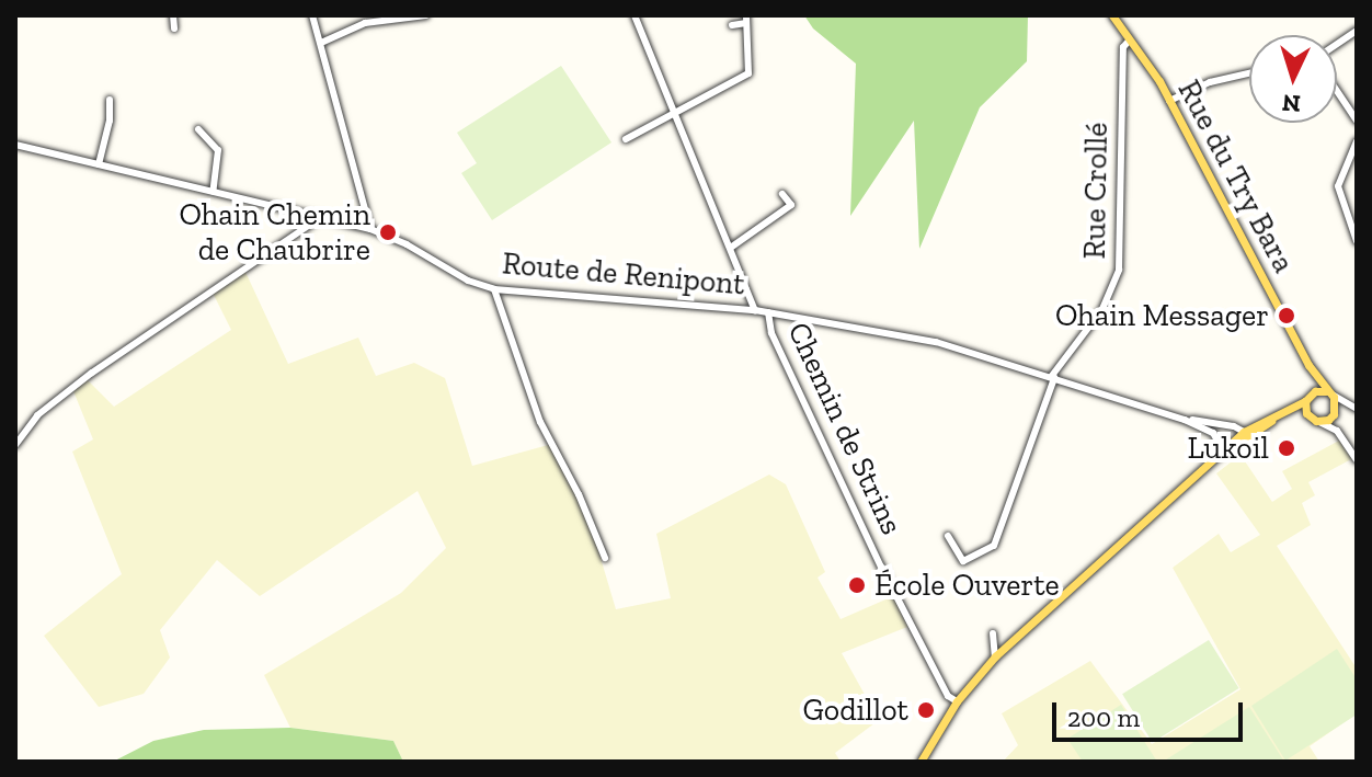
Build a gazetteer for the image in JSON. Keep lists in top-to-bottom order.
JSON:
{
  "streets": {
    "main road": ["Rue du Try Bara"],
    "street": ["Rue Crollé", "Route de Renipont", "Chemin de Strins"]
  },
  "crossings": [
    ["Rue du Try Bara", "Rue Crollé"],
    ["Rue Crollé", "Route de Renipont"],
    ["Route de Renipont", "Chemin de Strins"]
  ],
  "places": [
    "Ohain Chemin de Chaubrire",
    "Ohain Messager",
    "Lukoil",
    "École Ouverte",
    "Godillot"
  ],
  "scale_bar": "200 m",
  "north": "bottom"
}
